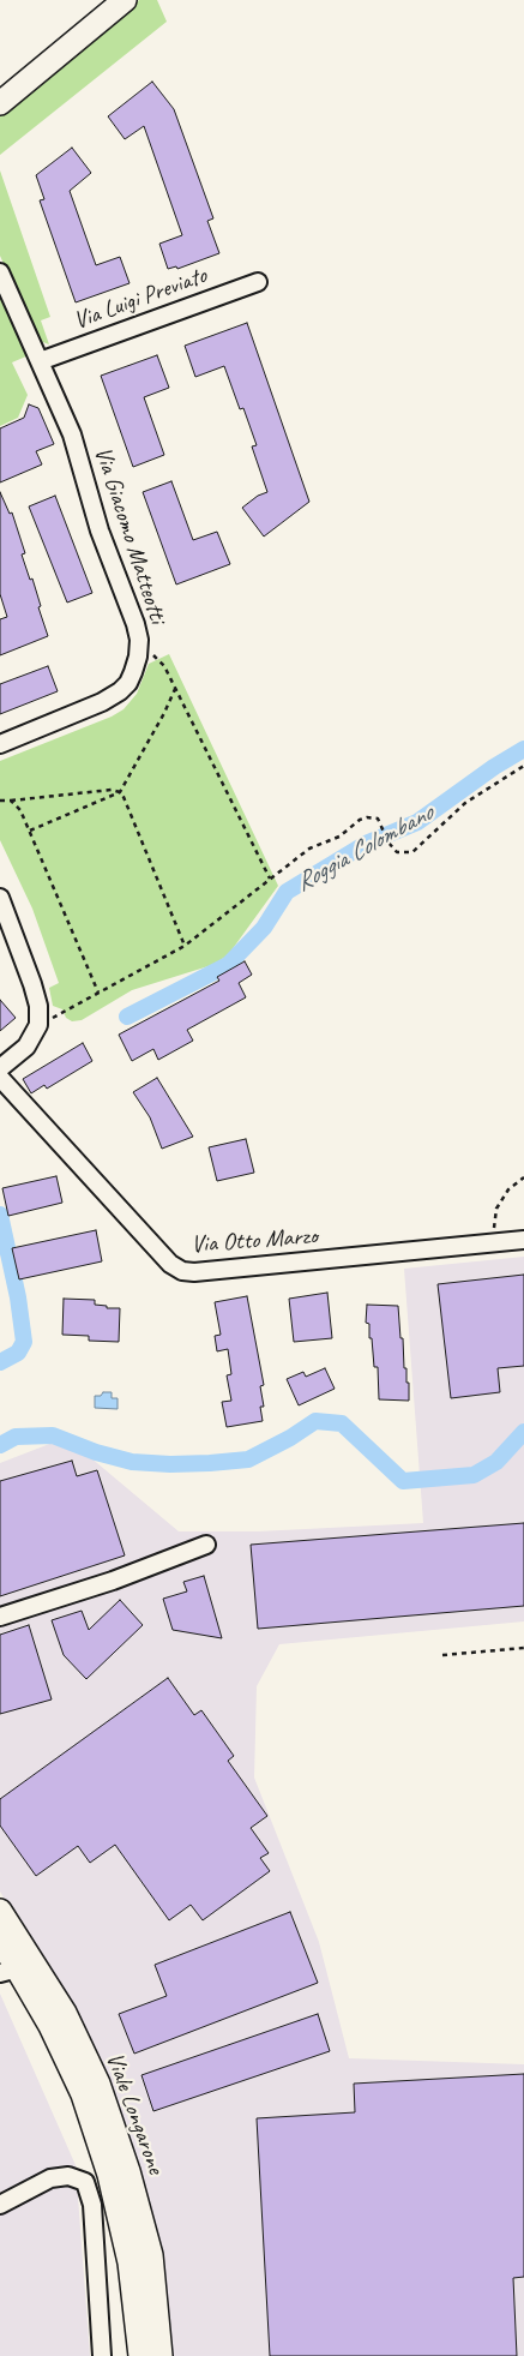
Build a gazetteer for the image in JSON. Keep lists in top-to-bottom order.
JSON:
{
  "streets": {
    "main road": ["Viale Longarone"],
    "street": ["Via Luigi Previato", "Via Giacomo Matteotti", "Via Otto Marzo"]
  },
  "crossings": [
    ["Via Luigi Previato", "Via Giacomo Matteotti"]
  ],
  "water": ["Roggia Colombano"]
}
